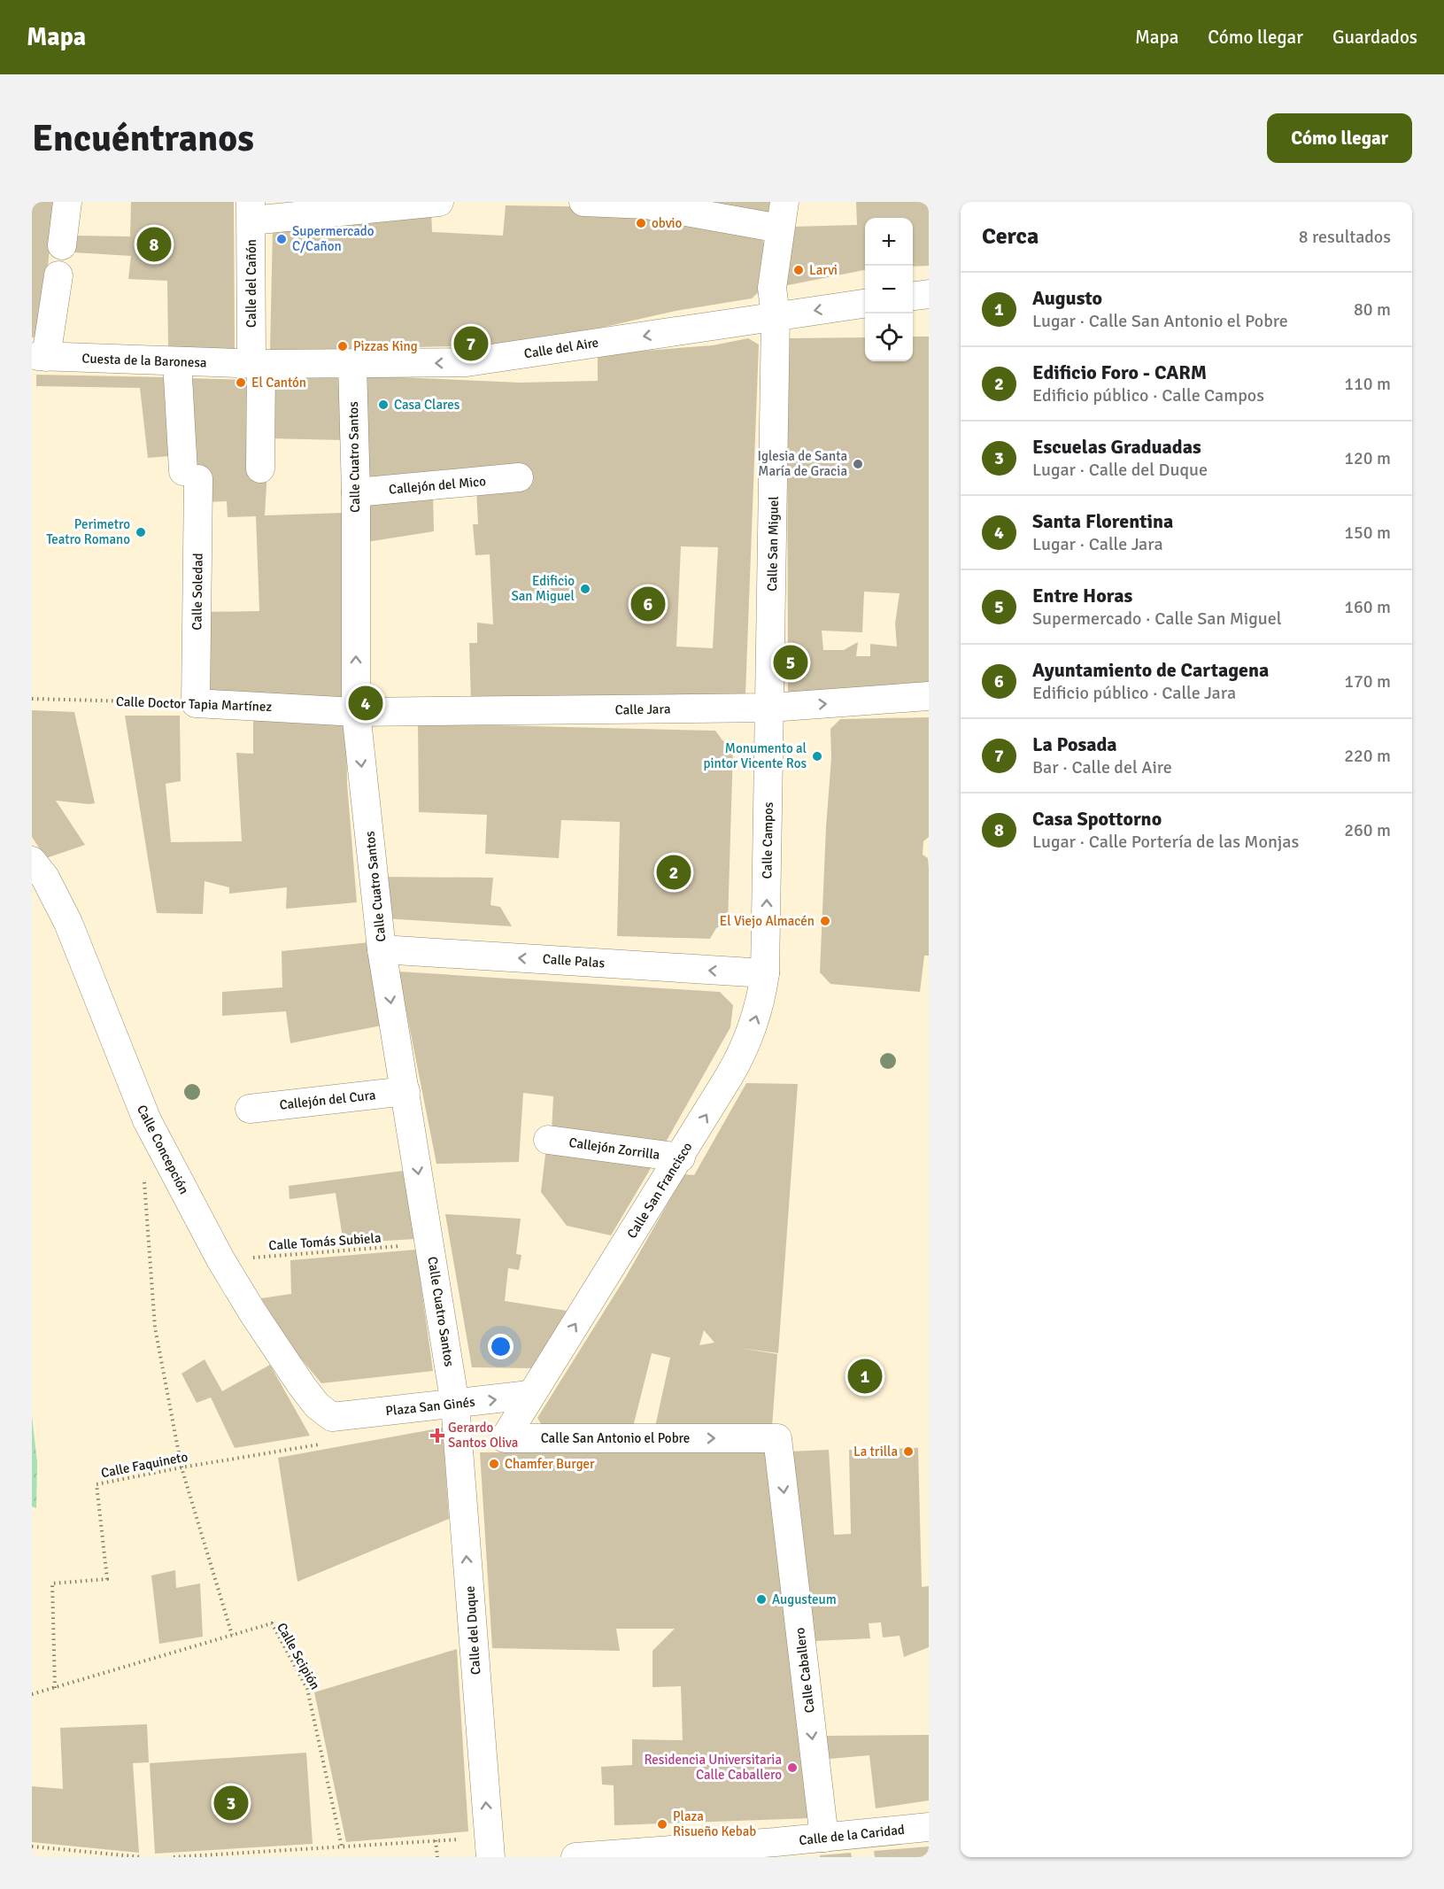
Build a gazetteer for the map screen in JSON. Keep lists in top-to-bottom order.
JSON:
{
  "streets": {
    "street": [
      "Calle del Cañón",
      "Calle del Aire",
      "Cuesta de la Baronesa",
      "Calle Cuatro Santos",
      "Callejón del Mico",
      "Calle San Miguel",
      "Calle Soledad",
      "Calle Doctor Tapia Martínez",
      "Calle Jara",
      "Calle Campos",
      "Calle Palas",
      "Callejón del Cura",
      "Callejón Zorrilla",
      "Calle Concepción",
      "Calle San Francisco",
      "Plaza San Ginés",
      "Calle San Antonio el Pobre",
      "Calle del Duque",
      "Calle Caballero",
      "Calle de la Caridad"
    ],
    "path": ["Calle Tomás Subiela", "Calle Faquineto", "Calle Scipión"]
  },
  "crossings": [
    ["Calle del Cañón", "Calle del Aire"],
    ["Calle del Cañón", "Cuesta de la Baronesa"],
    ["Calle del Aire", "Cuesta de la Baronesa"],
    ["Calle del Aire", "Calle Cuatro Santos"],
    ["Calle del Aire", "Calle San Miguel"],
    ["Cuesta de la Baronesa", "Calle Soledad"],
    ["Calle Cuatro Santos", "Callejón del Mico"],
    ["Calle Cuatro Santos", "Calle Doctor Tapia Martínez"],
    ["Calle Cuatro Santos", "Calle Jara"],
    ["Calle Cuatro Santos", "Calle Palas"],
    ["Calle Cuatro Santos", "Callejón del Cura"],
    ["Calle Cuatro Santos", "Calle Tomás Subiela"],
    ["Calle Cuatro Santos", "Plaza San Ginés"],
    ["Calle Cuatro Santos", "Calle del Duque"],
    ["Calle San Miguel", "Calle Jara"],
    ["Calle San Miguel", "Calle Campos"],
    ["Calle Soledad", "Calle Doctor Tapia Martínez"],
    ["Calle Doctor Tapia Martínez", "Calle Jara"],
    ["Calle Jara", "Calle Campos"],
    ["Calle Campos", "Calle Palas"],
    ["Calle Campos", "Calle San Francisco"],
    ["Calle Palas", "Calle San Francisco"],
    ["Callejón Zorrilla", "Calle San Francisco"],
    ["Calle Concepción", "Calle Tomás Subiela"],
    ["Calle Concepción", "Plaza San Ginés"],
    ["Calle Concepción", "Calle Faquineto"],
    ["Calle San Francisco", "Plaza San Ginés"],
    ["Calle San Francisco", "Calle San Antonio el Pobre"],
    ["Plaza San Ginés", "Calle San Antonio el Pobre"],
    ["Plaza San Ginés", "Calle Faquineto"],
    ["Plaza San Ginés", "Calle del Duque"],
    ["Calle San Antonio el Pobre", "Calle Caballero"],
    ["Calle Faquineto", "Calle Scipión"],
    ["Calle Caballero", "Calle de la Caridad"]
  ],
  "one_way": [
    "Calle Campos",
    "Calle Palas",
    "Calle San Francisco",
    "Plaza San Ginés",
    "Calle del Duque",
    "Calle Caballero"
  ],
  "places": {
    "other": [
      "obvio",
      "Supermercado C/Cañon",
      "Larvi",
      "Pizzas King",
      "El Cantón",
      "Casa Clares",
      "Iglesia de Santa María de Gracia",
      "Perimetro Teatro Romano",
      "Edificio San Miguel",
      "Monumento al pintor Vicente Ros",
      "El Viejo Almacén",
      "La trilla",
      "Chamfer Burger",
      "Augusteum",
      "Residencia Universitaria Calle Caballero",
      "Plaza Risueño Kebab"
    ],
    "health": ["Gerardo Santos Oliva"]
  },
  "page": {
    "header": "Mapa",
    "nav": ["Mapa", "Cómo llegar", "Guardados"],
    "buttons": "Cómo llegar",
    "title": "Encuéntranos",
    "heading": ["Cerca", "8 resultados"],
    "map_buttons": ["+", "−"],
    "pins": [
      "8",
      "7",
      "6",
      "5",
      "4",
      "2",
      "1",
      "3"
    ],
    "list": [
      {
        "mark": "1",
        "name": "Augusto",
        "note": "Lugar · Calle San Antonio el Pobre",
        "value": "80 m"
      },
      {
        "mark": "2",
        "name": "Edificio Foro - CARM",
        "note": "Edificio público · Calle Campos",
        "value": "110 m"
      },
      {
        "mark": "3",
        "name": "Escuelas Graduadas",
        "note": "Lugar · Calle del Duque",
        "value": "120 m"
      },
      {
        "mark": "4",
        "name": "Santa Florentina",
        "note": "Lugar · Calle Jara",
        "value": "150 m"
      },
      {
        "mark": "5",
        "name": "Entre Horas",
        "note": "Supermercado · Calle San Miguel",
        "value": "160 m"
      },
      {
        "mark": "6",
        "name": "Ayuntamiento de Cartagena",
        "note": "Edificio público · Calle Jara",
        "value": "170 m"
      },
      {
        "mark": "7",
        "name": "La Posada",
        "note": "Bar · Calle del Aire",
        "value": "220 m"
      },
      {
        "mark": "8",
        "name": "Casa Spottorno",
        "note": "Lugar · Calle Portería de las Monjas",
        "value": "260 m"
      }
    ]
  }
}
